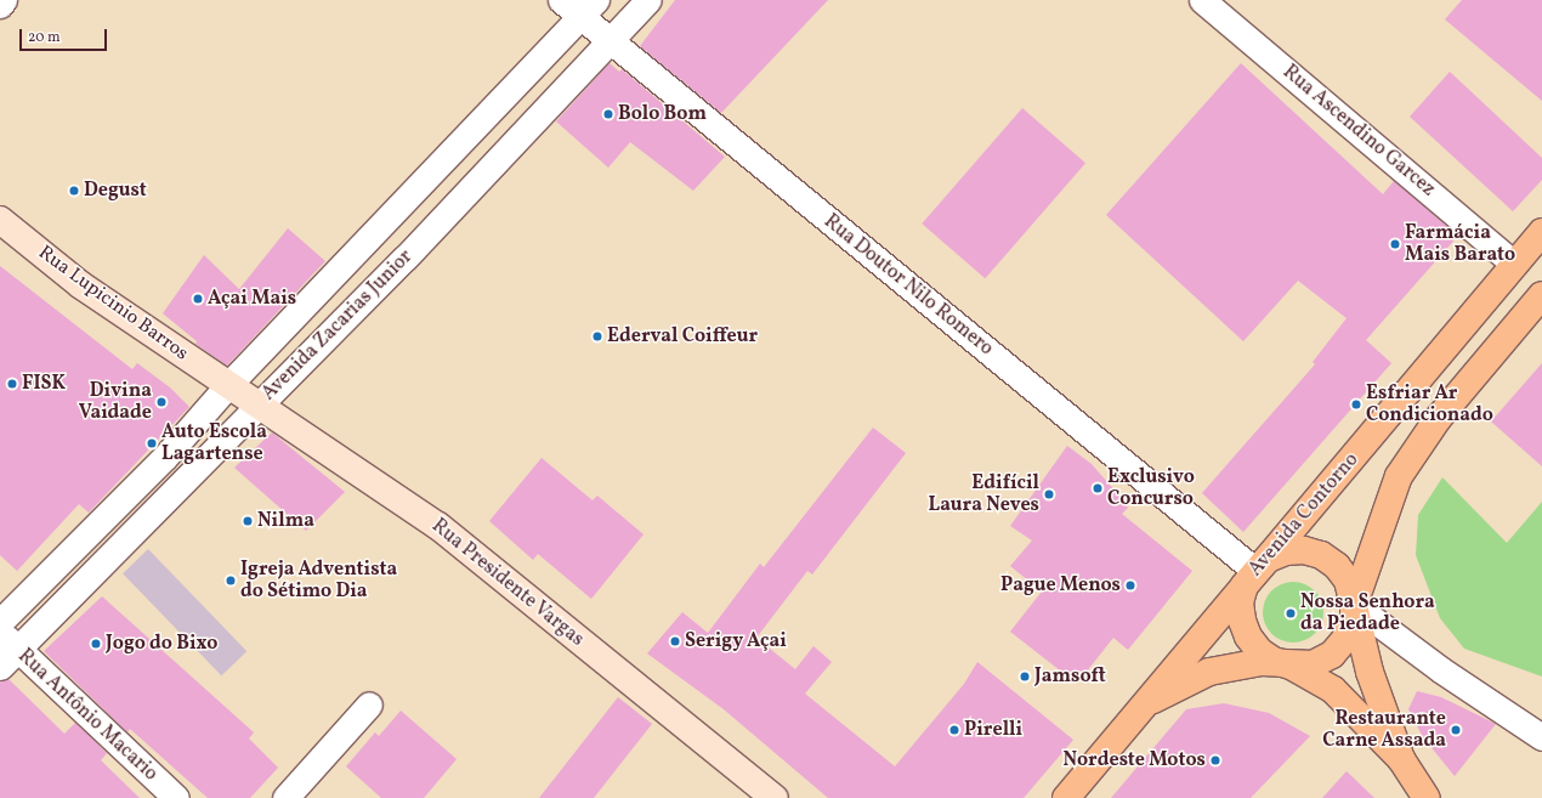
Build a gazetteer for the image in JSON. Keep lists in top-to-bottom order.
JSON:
{
  "streets": {
    "main road": ["Rua Lupicinio Barros", "Avenida Contorno", "Rua Presidente Vargas"],
    "street": [
      "Rua Ascendino Garcez",
      "Rua Doutor Nilo Romero",
      "Avenida Zacarias Junior",
      "Rua Antônio Macario"
    ]
  },
  "crossings": [
    ["Rua Ascendino Garcez", "Avenida Contorno"],
    ["Rua Doutor Nilo Romero", "Avenida Zacarias Junior"],
    ["Rua Doutor Nilo Romero", "Avenida Contorno"],
    ["Rua Lupicinio Barros", "Avenida Zacarias Junior"],
    ["Rua Lupicinio Barros", "Rua Presidente Vargas"],
    ["Avenida Zacarias Junior", "Rua Presidente Vargas"],
    ["Avenida Zacarias Junior", "Rua Antônio Macario"]
  ],
  "places": [
    "Bolo Bom",
    "Degust",
    "Farmácia Mais Barato",
    "Açai Mais",
    "Ederval Coiffeur",
    "FISK",
    "Divina Vaidade",
    "Esfriar Ar Condicionado",
    "Auto Escola Lagartense",
    "Exclusivo Concurso",
    "Edifícil Laura Neves",
    "Nilma",
    "Igreja Adventista do Sétimo Dia",
    "Pague Menos",
    "Nossa Senhora da Piedade",
    "Serigy Açai",
    "Jogo do Bixo",
    "Jamsoft",
    "Pirelli",
    "Restaurante Carne Assada",
    "Nordeste Motos"
  ],
  "scale_bar": "20 m"
}
